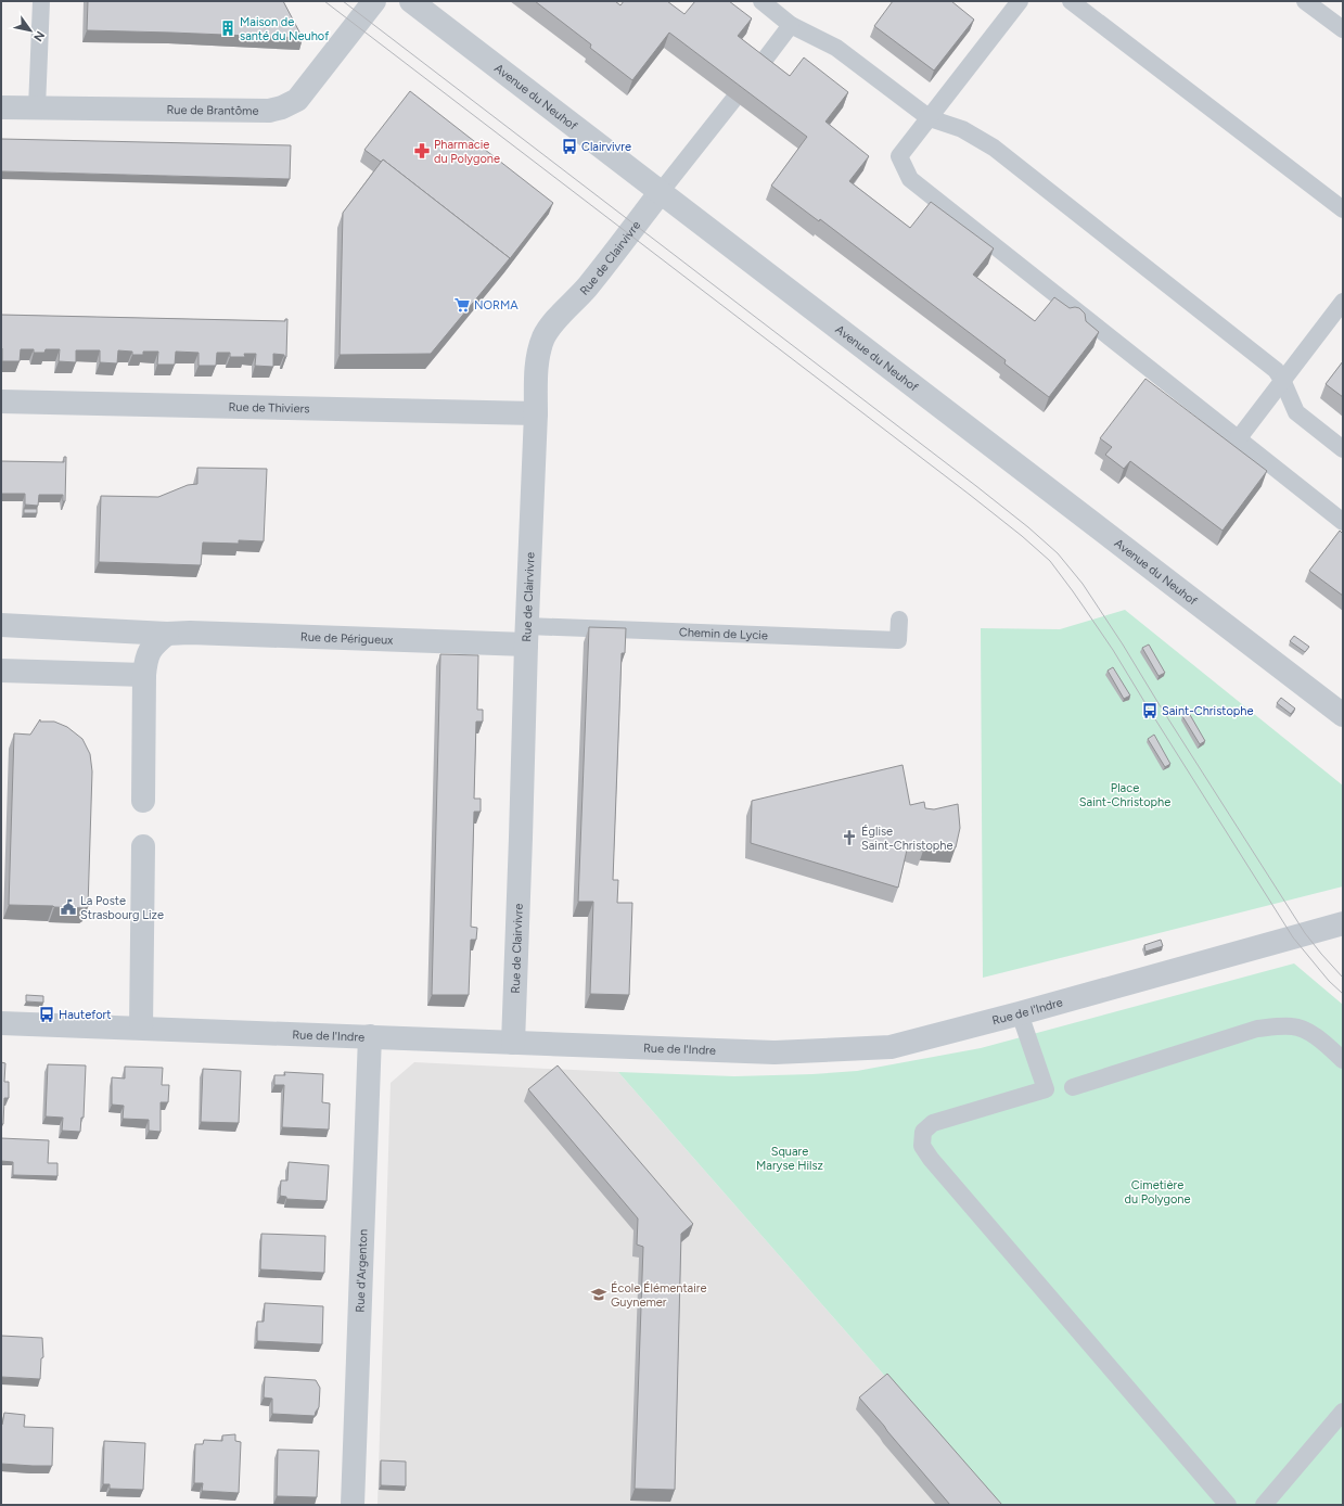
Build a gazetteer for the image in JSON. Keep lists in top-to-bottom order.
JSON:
{
  "streets": {
    "street": [
      "Avenue du Neuhof",
      "Rue de Brantôme",
      "Rue de Clairvivre",
      "Rue de Thiviers",
      "Rue de Périgueux",
      "Rue de l'Indre",
      "Rue d'Argenton"
    ],
    "lane": ["Chemin de Lycie"]
  },
  "crossings": [
    ["Avenue du Neuhof", "Rue de Clairvivre"],
    ["Rue de Clairvivre", "Rue de Thiviers"],
    ["Rue de Clairvivre", "Chemin de Lycie"],
    ["Rue de Clairvivre", "Rue de Périgueux"],
    ["Rue de Clairvivre", "Rue de l'Indre"],
    ["Chemin de Lycie", "Rue de Périgueux"],
    ["Rue de l'Indre", "Rue d'Argenton"]
  ],
  "parks": ["Place Saint-Christophe", "Square Maryse Hilsz", "Cimetière du Polygone"],
  "places": {
    "building": ["Maison de santé du Neuhof"],
    "bus stop": ["Clairvivre", "Saint-Christophe", "Hautefort"],
    "pharmacy": ["Pharmacie du Polygone"],
    "supermarket": ["NORMA"],
    "church": ["Église Saint-Christophe"],
    "public building": ["La Poste Strasbourg Lize"],
    "school or university": ["École Élémentaire Guynemer"]
  },
  "north": "bottom right"
}
